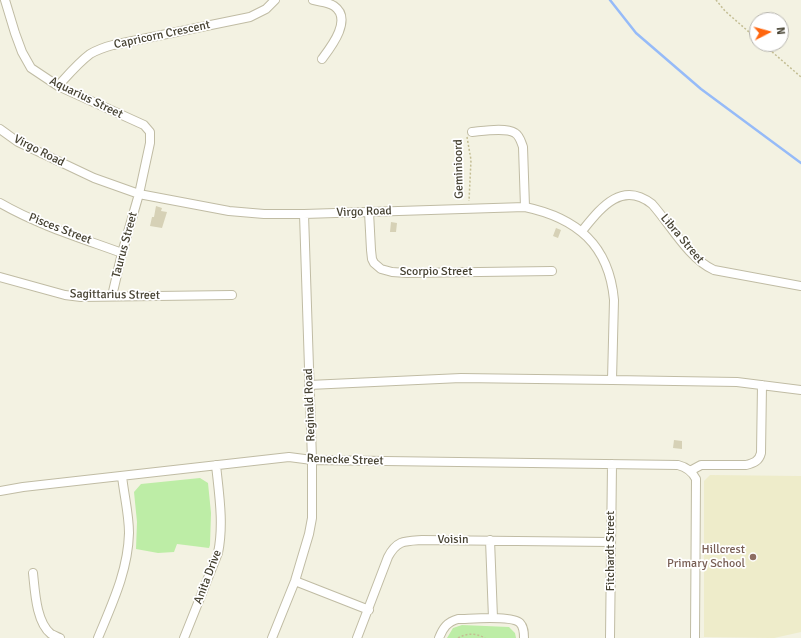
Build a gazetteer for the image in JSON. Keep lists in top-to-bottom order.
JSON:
{
  "streets": {
    "street": [
      "Capricorn Crescent",
      "Aquarius Street",
      "Virgo Road",
      "Pisces Street",
      "Libra Street",
      "Taurus Street",
      "Scorpio Street",
      "Sagittarius Street",
      "Reginald Road",
      "Renecke Street",
      "Voisin",
      "Fitchardt Street",
      "Anita Drive"
    ],
    "path": ["Geminioord"]
  },
  "crossings": [
    ["Capricorn Crescent", "Aquarius Street"],
    ["Aquarius Street", "Virgo Road"],
    ["Aquarius Street", "Taurus Street"],
    ["Virgo Road", "Geminioord"],
    ["Virgo Road", "Libra Street"],
    ["Virgo Road", "Taurus Street"],
    ["Virgo Road", "Scorpio Street"],
    ["Virgo Road", "Reginald Road"],
    ["Pisces Street", "Taurus Street"],
    ["Taurus Street", "Sagittarius Street"],
    ["Reginald Road", "Renecke Street"],
    ["Renecke Street", "Fitchardt Street"],
    ["Renecke Street", "Anita Drive"],
    ["Voisin", "Fitchardt Street"]
  ],
  "places": ["Hillcrest Primary School"],
  "north": "right"
}
